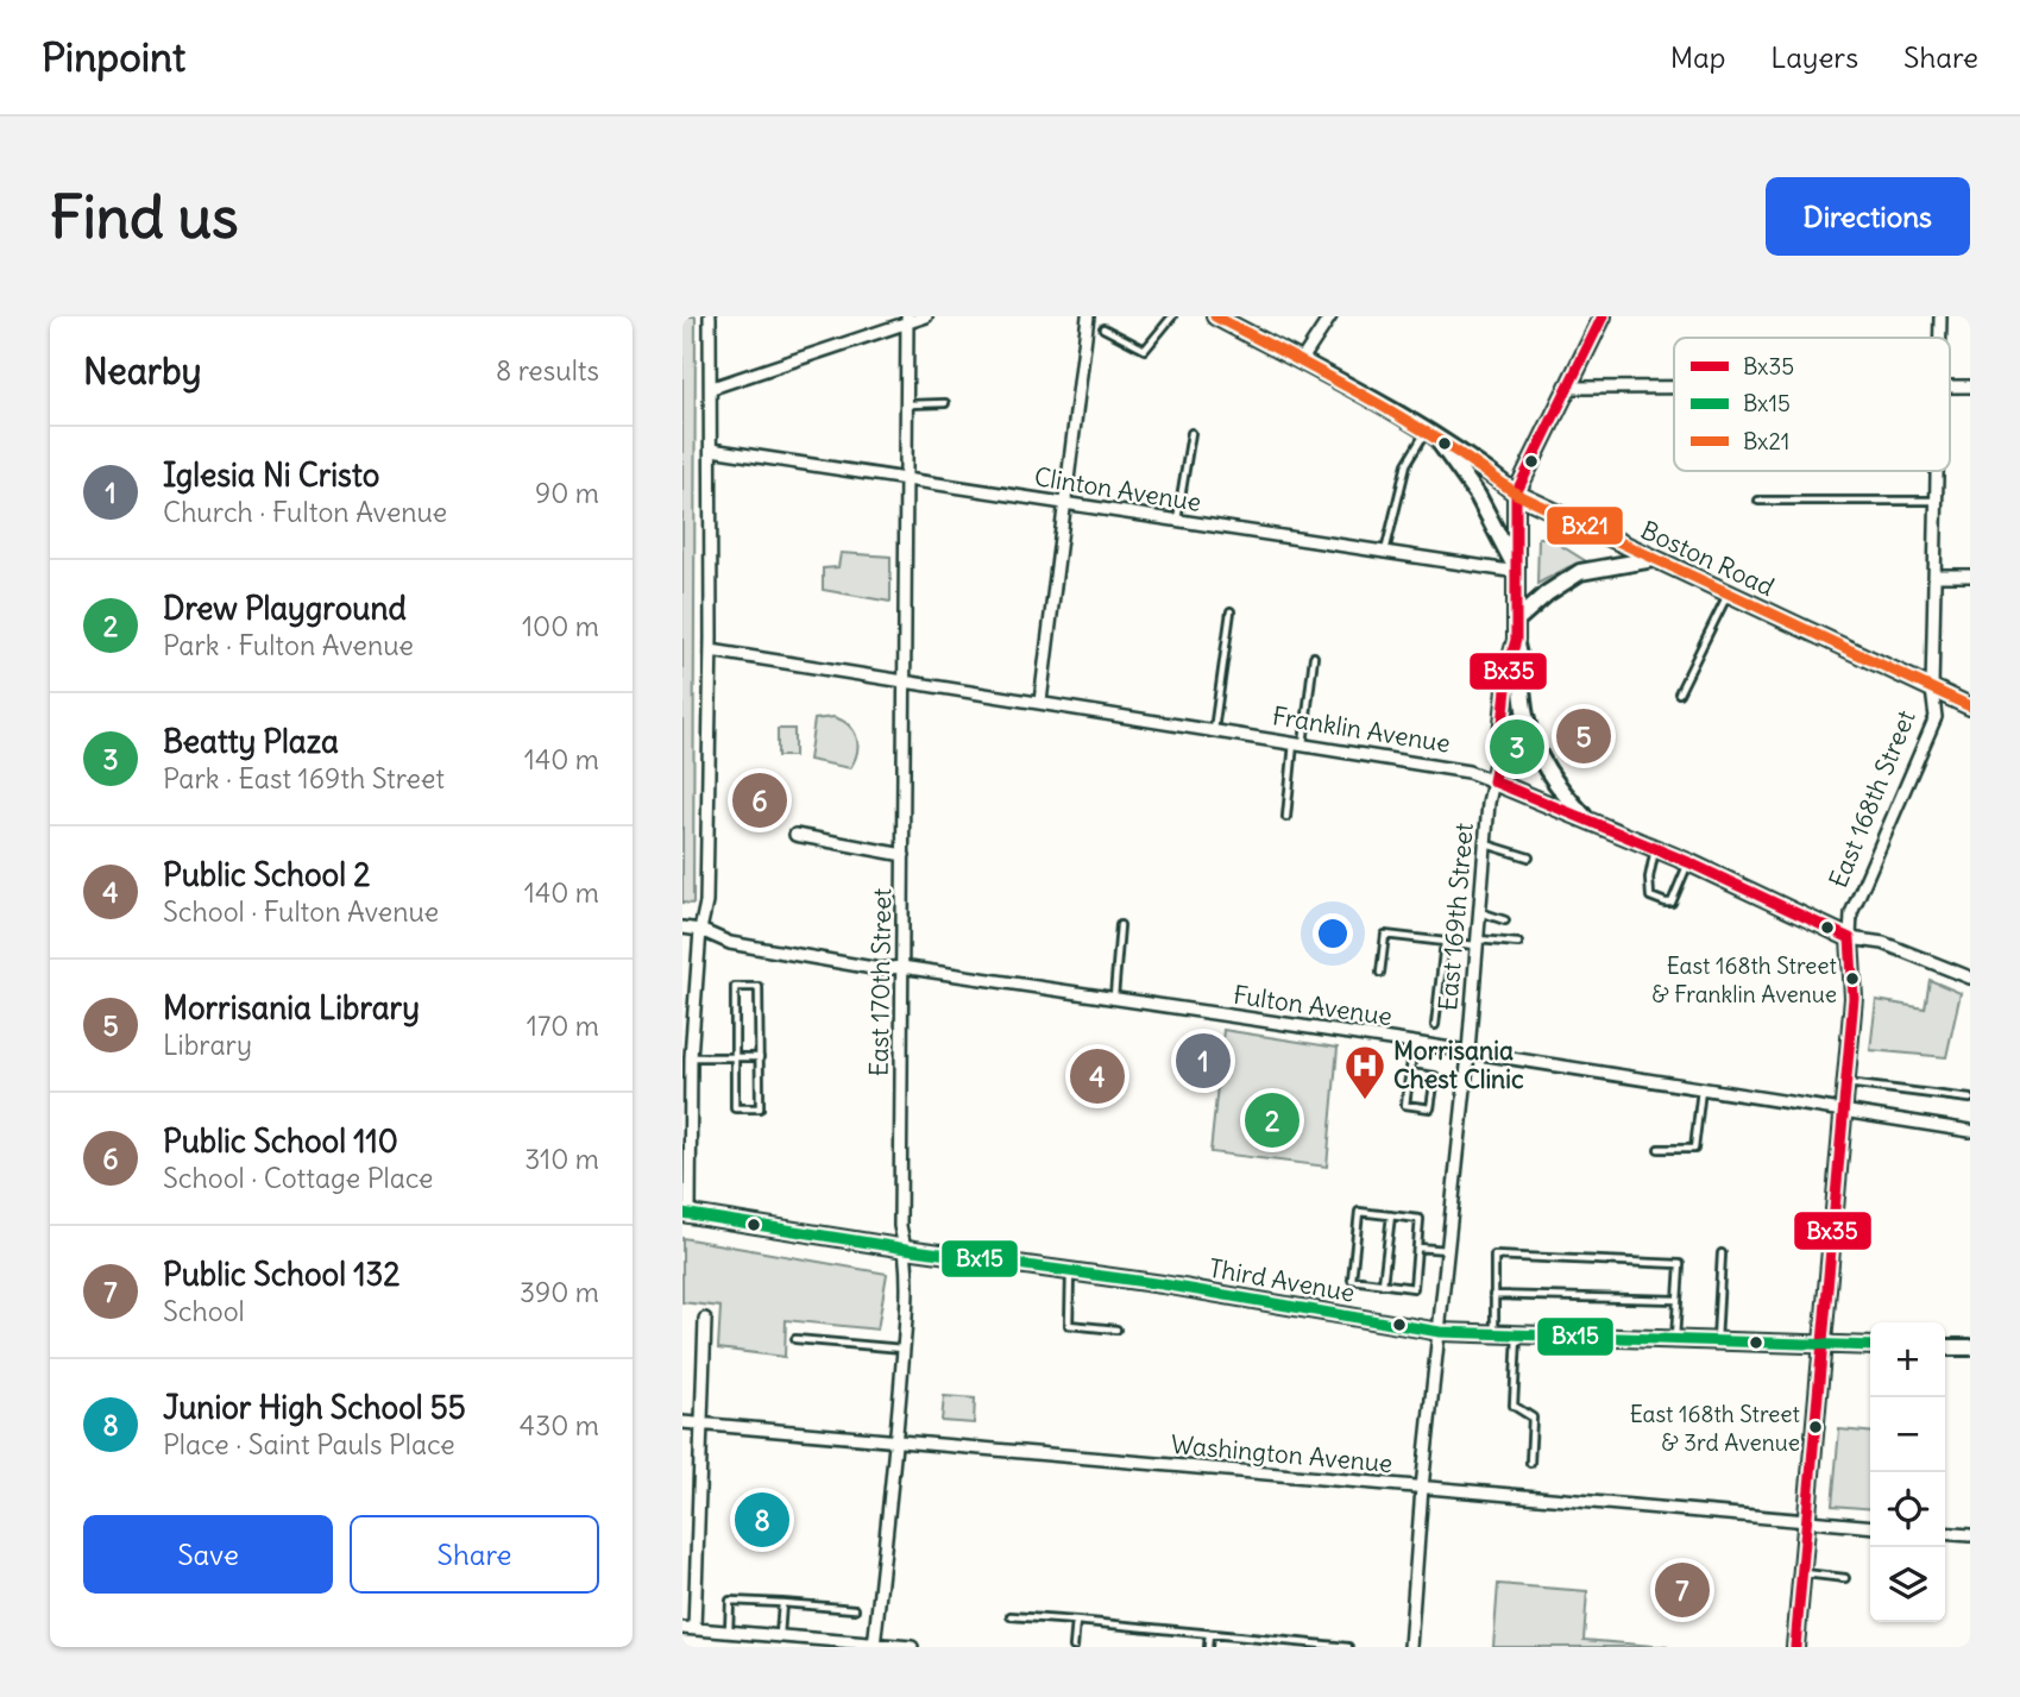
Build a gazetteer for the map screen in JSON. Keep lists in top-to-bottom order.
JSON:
{
  "streets": {
    "main road": [
      "Boston Road",
      "Franklin Avenue",
      "East 168th Street",
      "East 169th Street",
      "Third Avenue"
    ],
    "street": [
      "Clinton Avenue",
      "East 170th Street",
      "Fulton Avenue",
      "Washington Avenue"
    ]
  },
  "crossings": [
    ["Clinton Avenue", "East 169th Street"],
    ["Clinton Avenue", "East 170th Street"],
    ["Boston Road", "East 168th Street"],
    ["Boston Road", "East 169th Street"],
    ["Franklin Avenue", "East 168th Street"],
    ["Franklin Avenue", "East 169th Street"],
    ["Franklin Avenue", "East 170th Street"],
    ["East 168th Street", "Fulton Avenue"],
    ["East 168th Street", "Third Avenue"],
    ["East 168th Street", "Washington Avenue"],
    ["East 169th Street", "Fulton Avenue"],
    ["East 169th Street", "Third Avenue"],
    ["East 169th Street", "Washington Avenue"],
    ["East 170th Street", "Fulton Avenue"],
    ["East 170th Street", "Third Avenue"],
    ["East 170th Street", "Washington Avenue"]
  ],
  "places": {
    "other": ["East 168th Street & Franklin Avenue", "East 168th Street & 3rd Avenue"],
    "hospital": ["Morrisania Chest Clinic"]
  },
  "lines": ["transit line Bx35", "transit line Bx21", "transit line Bx15"],
  "legend": ["Bx35", "Bx15", "Bx21"],
  "page": {
    "header": "Pinpoint",
    "nav": ["Map", "Layers", "Share"],
    "buttons": [
      "Directions",
      ["Save", "Share"]
    ],
    "title": "Find us",
    "heading": ["Nearby", "8 results"],
    "list": [
      {
        "mark": "1",
        "name": "Iglesia Ni Cristo",
        "note": "Church · Fulton Avenue",
        "value": "90 m"
      },
      {
        "mark": "2",
        "name": "Drew Playground",
        "note": "Park · Fulton Avenue",
        "value": "100 m"
      },
      {
        "mark": "3",
        "name": "Beatty Plaza",
        "note": "Park · East 169th Street",
        "value": "140 m"
      },
      {
        "mark": "4",
        "name": "Public School 2",
        "note": "School · Fulton Avenue",
        "value": "140 m"
      },
      {
        "mark": "5",
        "name": "Morrisania Library",
        "note": "Library",
        "value": "170 m"
      },
      {
        "mark": "6",
        "name": "Public School 110",
        "note": "School · Cottage Place",
        "value": "310 m"
      },
      {
        "mark": "7",
        "name": "Public School 132",
        "note": "School",
        "value": "390 m"
      },
      {
        "mark": "8",
        "name": "Junior High School 55",
        "note": "Place · Saint Pauls Place",
        "value": "430 m"
      }
    ],
    "pins": [
      "5",
      "3",
      "6",
      "1",
      "4",
      "2",
      "8",
      "7"
    ],
    "map_buttons": ["+", "−"]
  }
}
